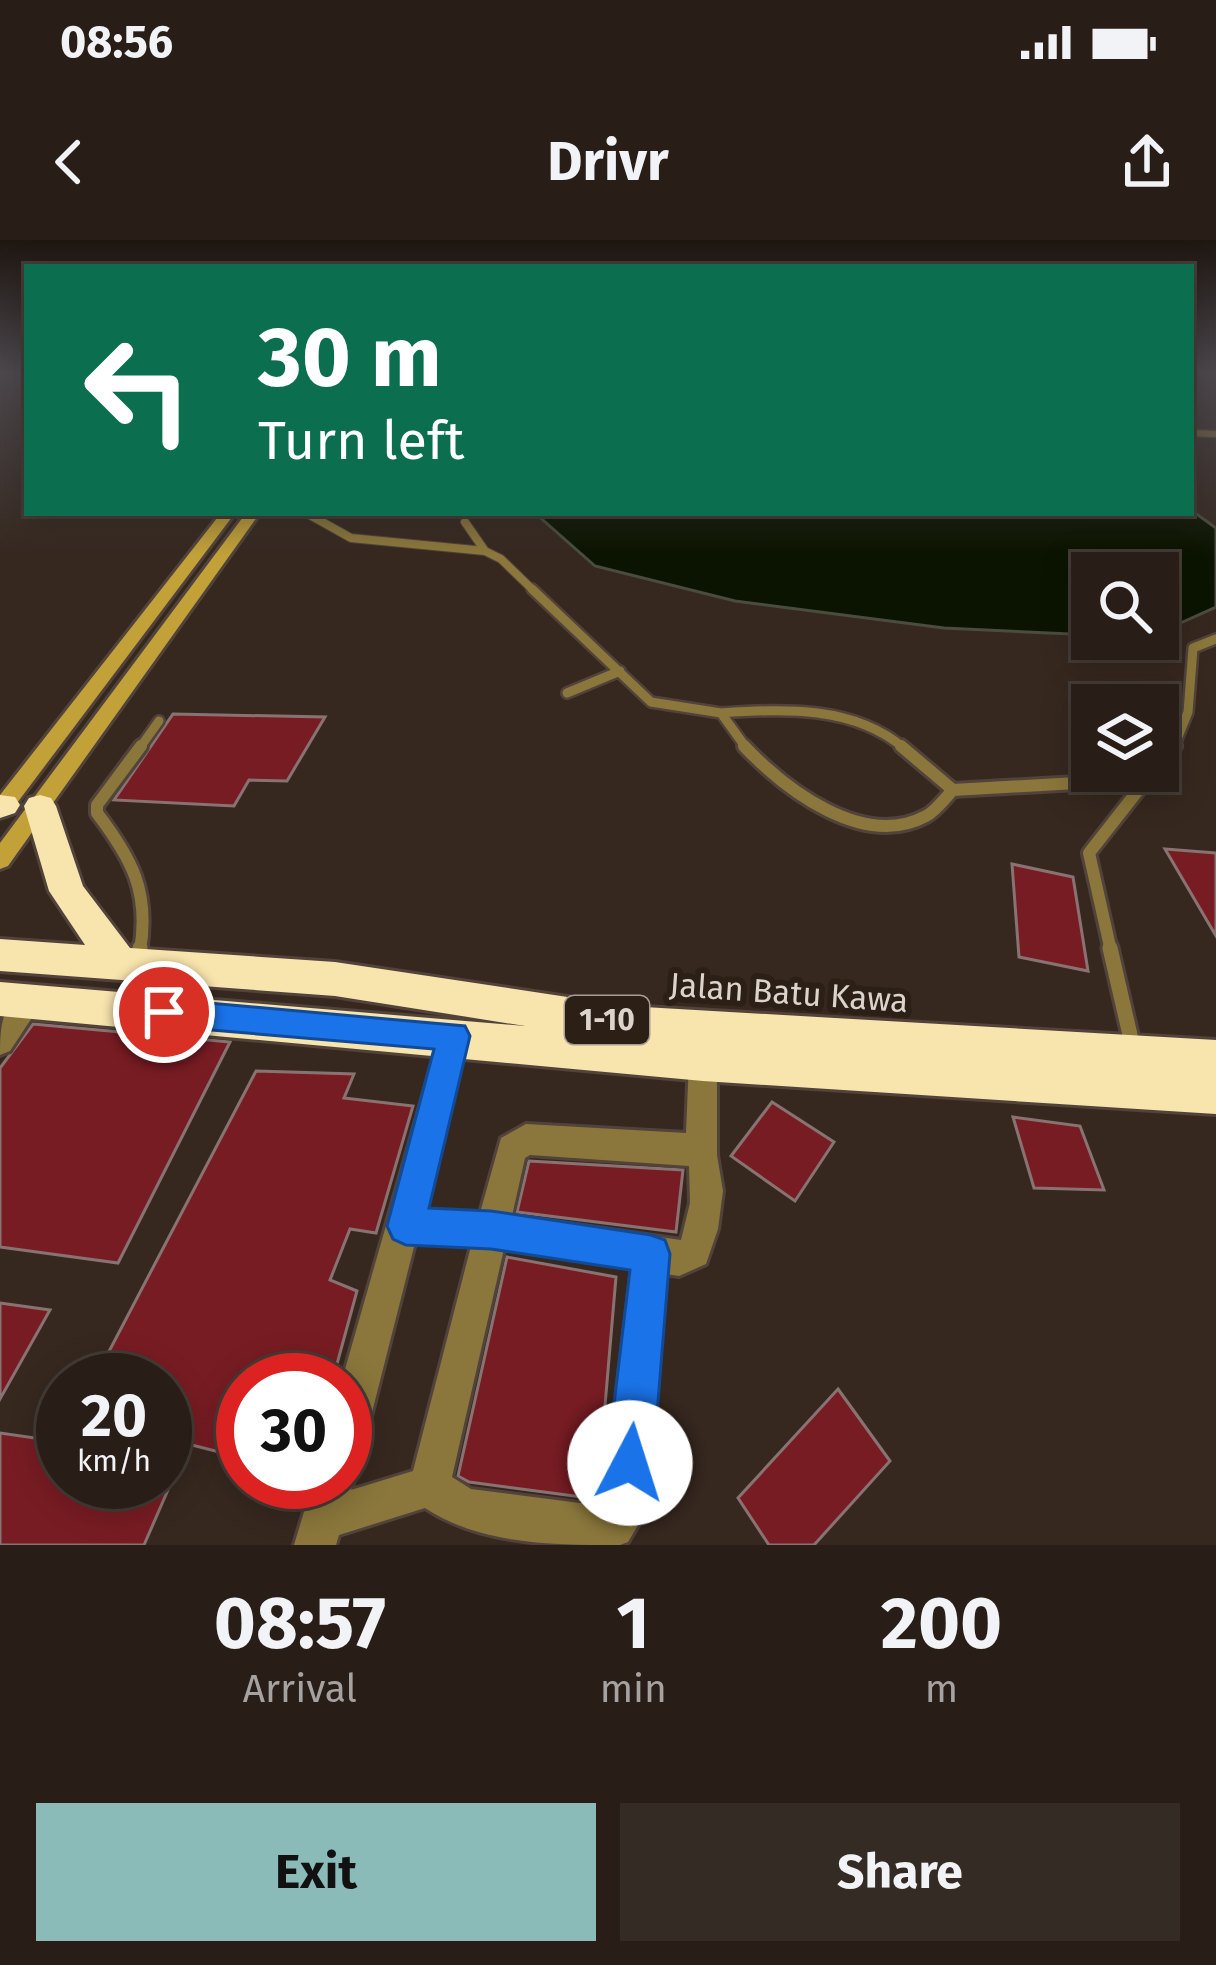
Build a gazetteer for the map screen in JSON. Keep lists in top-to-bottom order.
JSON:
{
  "streets": {
    "highway": ["Jalan Batu Kawa", "1-10"]
  },
  "page": {
    "status": "08:56",
    "header": "Drivr",
    "turn": ["30 m", "Turn left"],
    "speed": "20 km/h",
    "limit": "30",
    "eta": [
      "08:57",
      "Arrival",
      "1",
      "min",
      "200",
      "m"
    ],
    "buttons": ["Exit", "Share"]
  }
}
